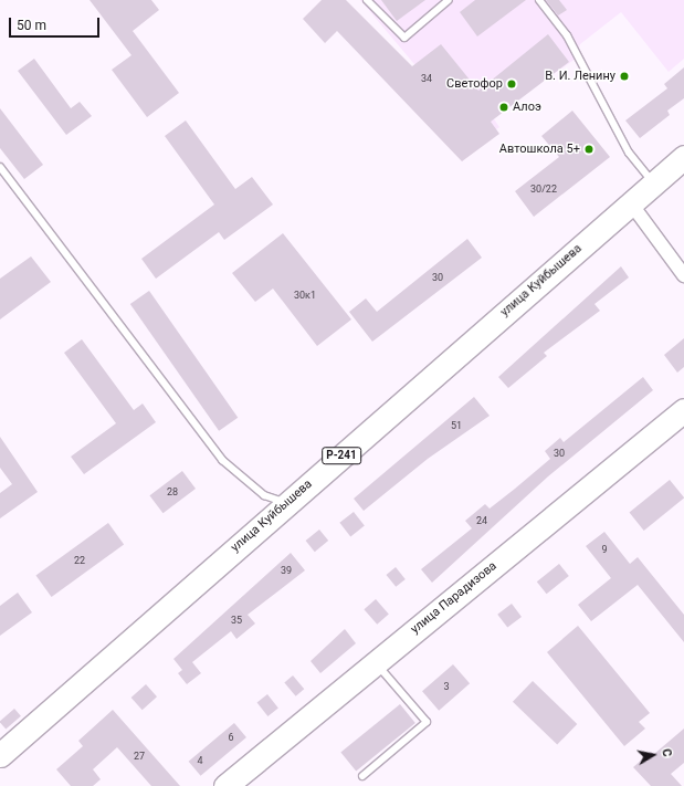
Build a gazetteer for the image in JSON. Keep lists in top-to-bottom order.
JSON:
{
  "streets": {
    "highway": ["улица Куйбышева", "Р-241", "улица Парадизова"]
  },
  "places": [
    "В. И. Ленину",
    "Светофор",
    "Алоэ",
    "Автошкола 5+"
  ],
  "house_numbers": [
    "34",
    "30/22",
    "30",
    "30к1",
    "51",
    "30",
    "28",
    "24",
    "9",
    "22",
    "39",
    "35",
    "3",
    "6",
    "27",
    "4"
  ],
  "scale_bar": "50 m",
  "north": "right"
}
